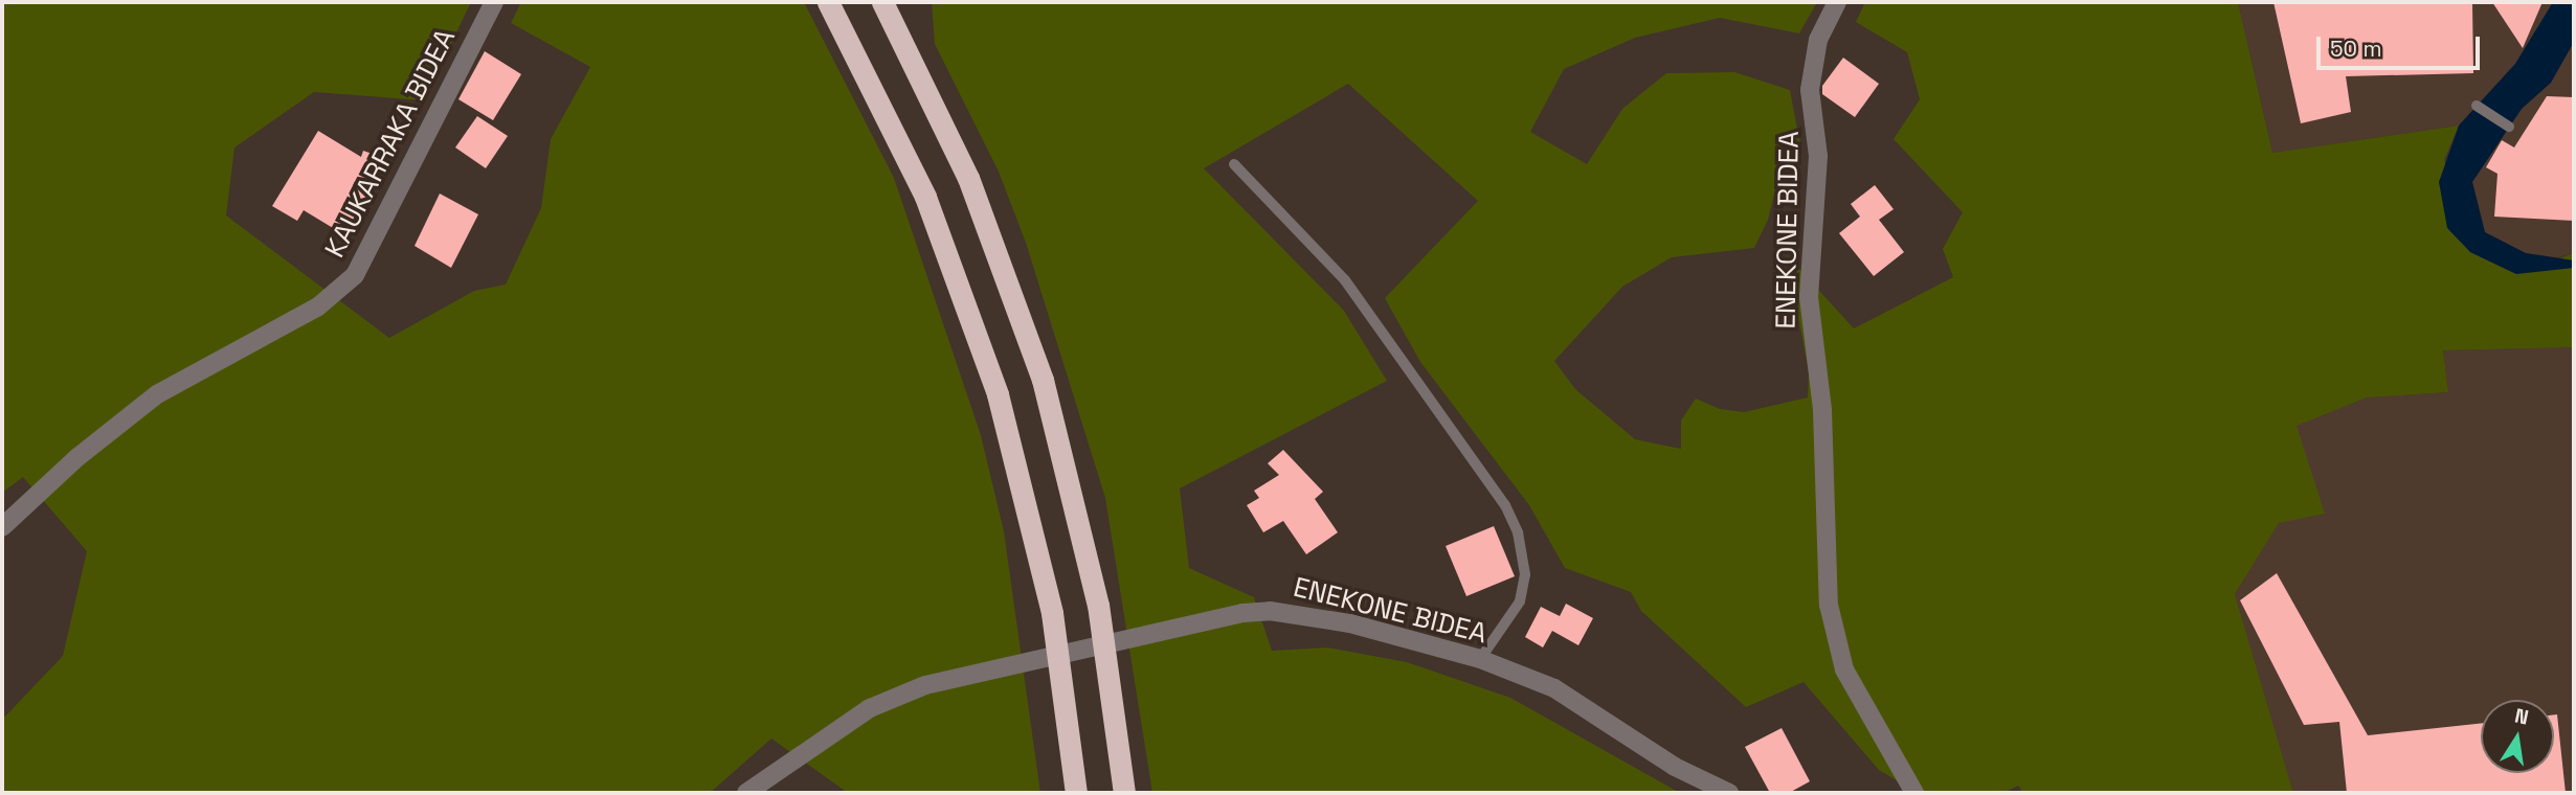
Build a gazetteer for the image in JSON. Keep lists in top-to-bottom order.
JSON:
{
  "streets": {
    "street": ["KAUKARRAKA BIDEA", "ENEKONE BIDEA"]
  },
  "scale_bar": "50 m",
  "north": "top"
}
